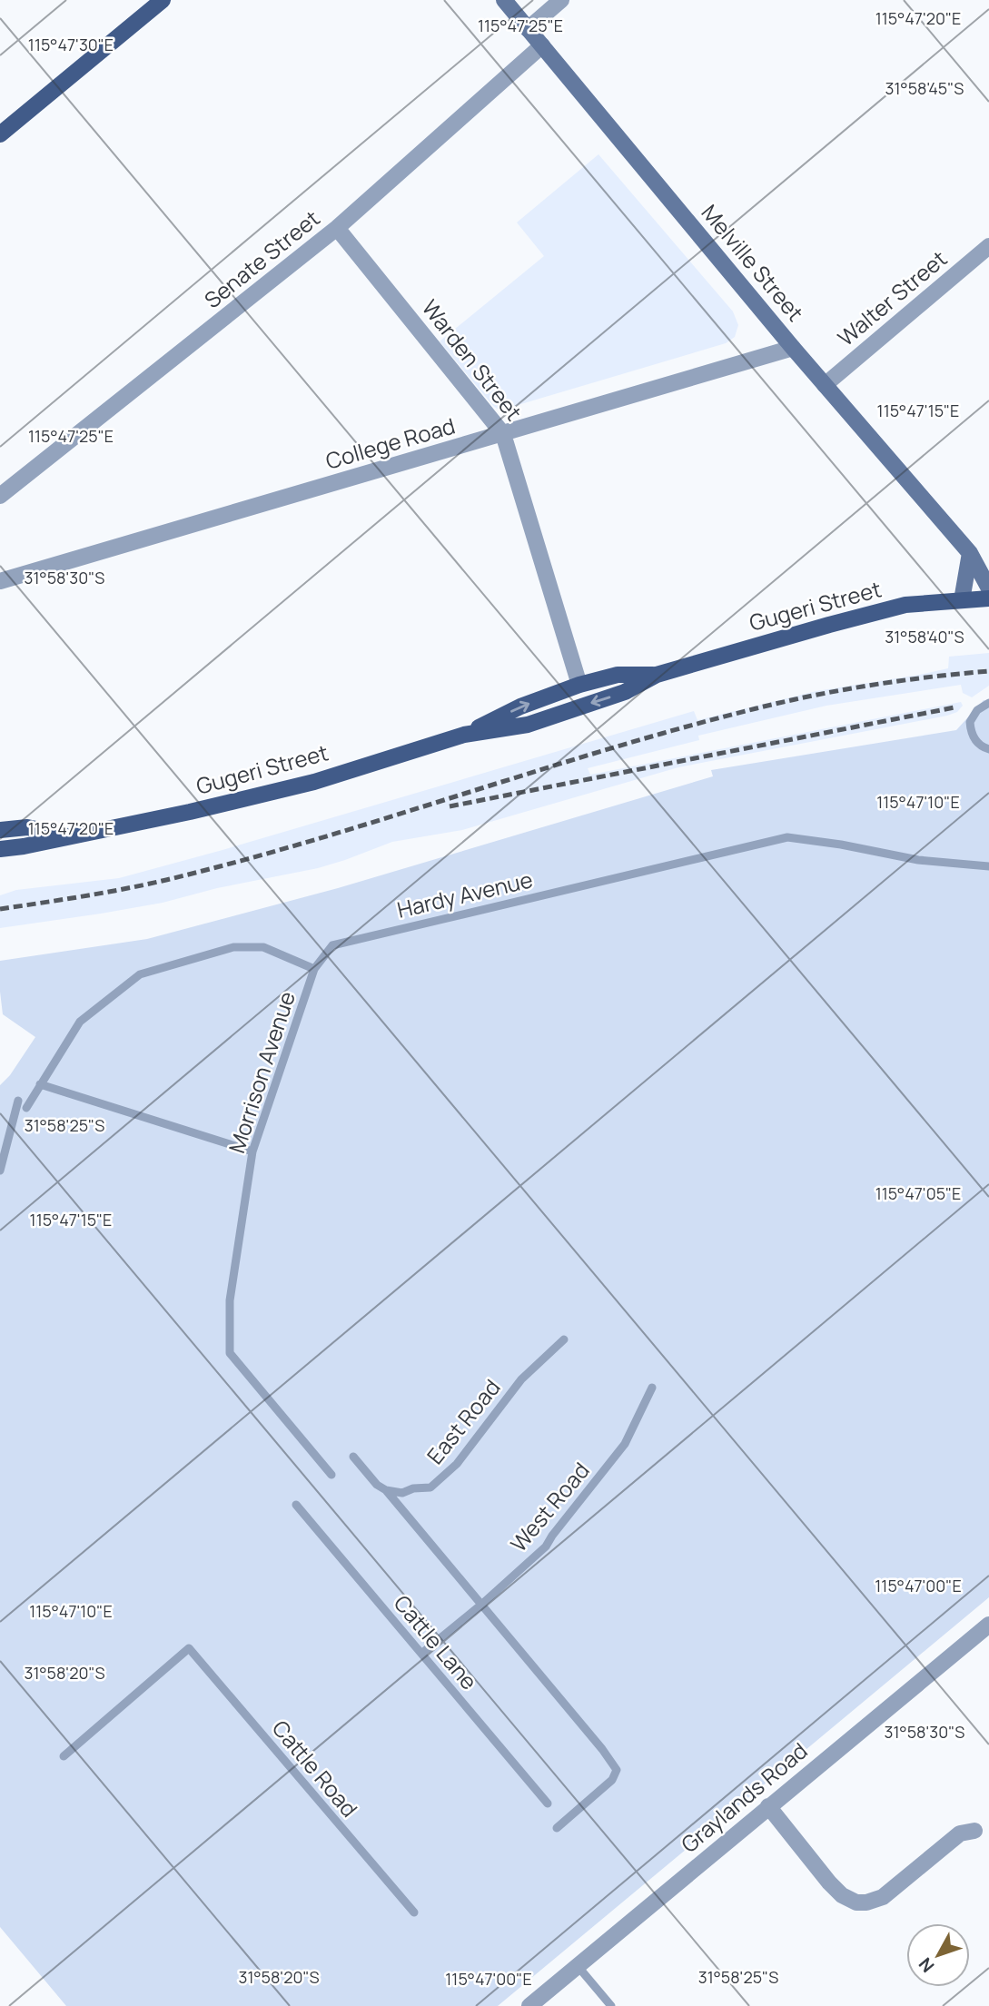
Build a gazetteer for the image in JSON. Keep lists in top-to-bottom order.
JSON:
{
  "streets": {
    "main road": ["Gugeri Street"],
    "street": [
      "Senate Street",
      "Melville Street",
      "Walter Street",
      "Warden Street",
      "College Road",
      "Graylands Road"
    ],
    "lane": [
      "Hardy Avenue",
      "Morrison Avenue",
      "East Road",
      "West Road",
      "Cattle Lane",
      "Cattle Road"
    ]
  },
  "crossings": [
    ["Senate Street", "Melville Street"],
    ["Senate Street", "Warden Street"],
    ["Melville Street", "Walter Street"],
    ["Melville Street", "College Road"],
    ["Warden Street", "College Road"],
    ["Warden Street", "Gugeri Street"],
    ["Hardy Avenue", "Morrison Avenue"],
    ["West Road", "Cattle Lane"]
  ],
  "north": "bottom left",
  "coordinates": [
    "115°47'20\"E",
    "115°47'25\"E",
    "115°47'30\"E",
    "31°58'45\"S",
    "115°47'15\"E",
    "31°58'30\"S",
    "31°58'40\"S",
    "115°47'10\"E",
    "31°58'25\"S",
    "115°47'05\"E",
    "115°47'00\"E",
    "31°58'20\"S"
  ]
}
